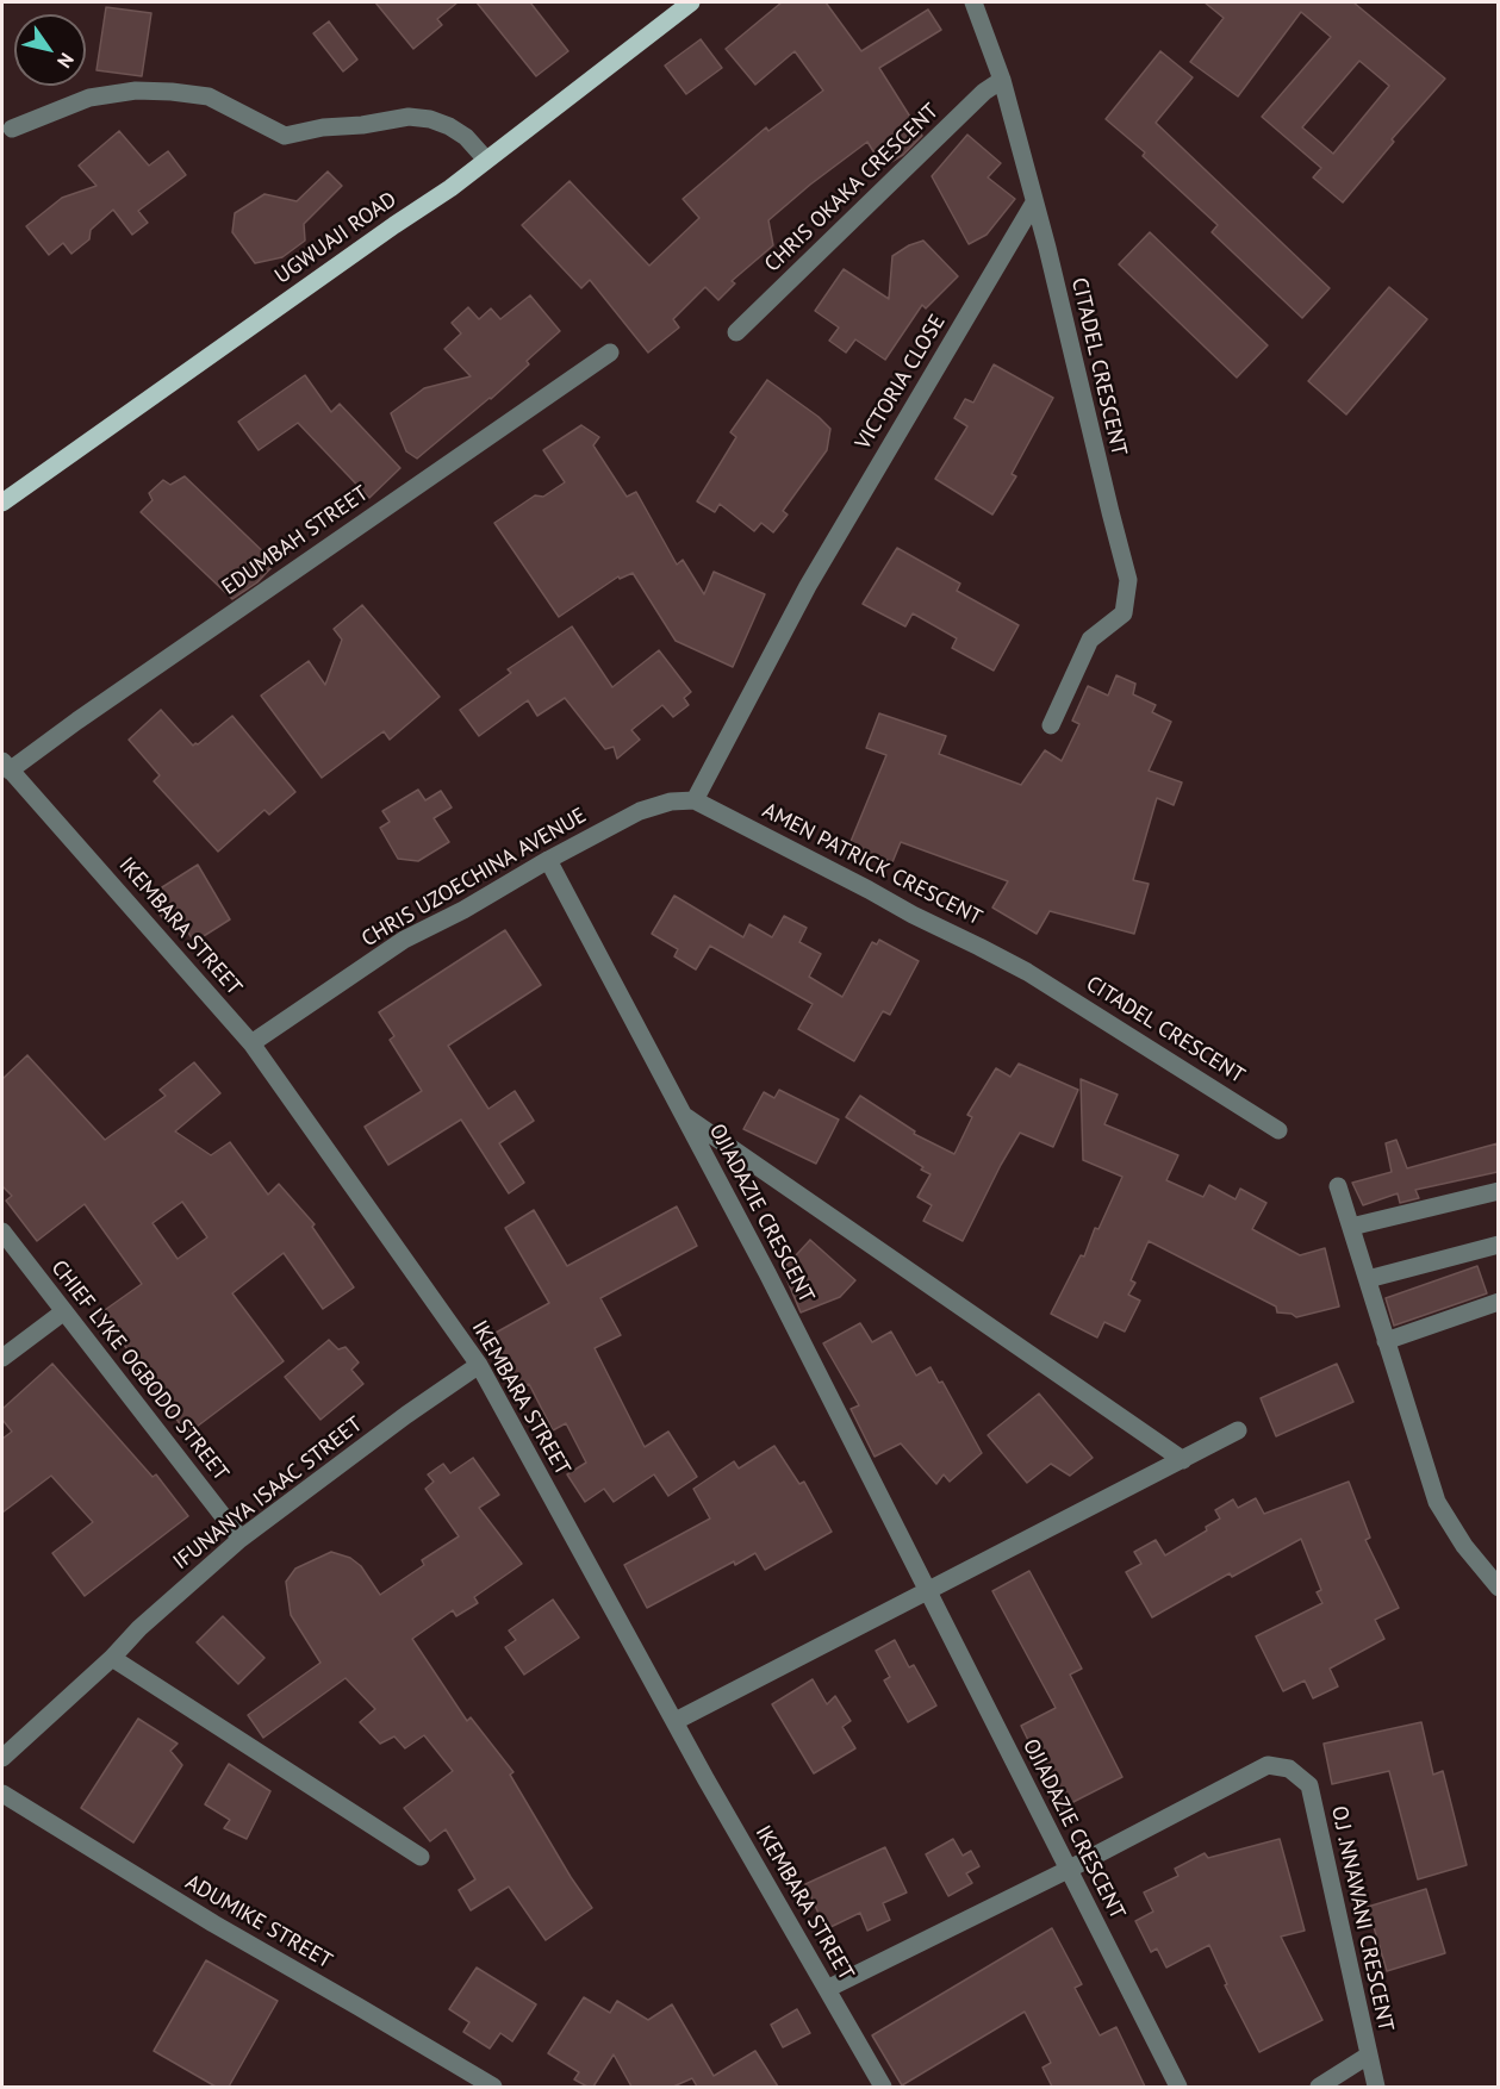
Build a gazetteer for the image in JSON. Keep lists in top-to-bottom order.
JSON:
{
  "streets": {
    "main road": ["UGWUAJI ROAD"],
    "street": [
      "CHRIS OKAKA CRESCENT",
      "CITADEL CRESCENT",
      "VICTORIA CLOSE",
      "EDUMBAH STREET",
      "AMEN PATRICK CRESCENT",
      "CHRIS UZOECHINA AVENUE",
      "IKEMBARA STREET",
      "OJIADAZIE CRESCENT",
      "CHIEF LYKE OGBODO STREET",
      "IFUNANYA ISAAC STREET",
      "O.J .NNAWANI CRESCENT",
      "ADUMIKE STREET"
    ]
  },
  "crossings": [
    ["CHRIS OKAKA CRESCENT", "CITADEL CRESCENT"],
    ["CITADEL CRESCENT", "VICTORIA CLOSE"],
    ["CITADEL CRESCENT", "AMEN PATRICK CRESCENT"],
    ["VICTORIA CLOSE", "AMEN PATRICK CRESCENT"],
    ["VICTORIA CLOSE", "CHRIS UZOECHINA AVENUE"],
    ["EDUMBAH STREET", "IKEMBARA STREET"],
    ["AMEN PATRICK CRESCENT", "CHRIS UZOECHINA AVENUE"],
    ["CHRIS UZOECHINA AVENUE", "IKEMBARA STREET"],
    ["CHRIS UZOECHINA AVENUE", "OJIADAZIE CRESCENT"],
    ["IKEMBARA STREET", "IFUNANYA ISAAC STREET"],
    ["OJIADAZIE CRESCENT", "O.J .NNAWANI CRESCENT"],
    ["CHIEF LYKE OGBODO STREET", "IFUNANYA ISAAC STREET"]
  ],
  "north": "bottom right"
}
